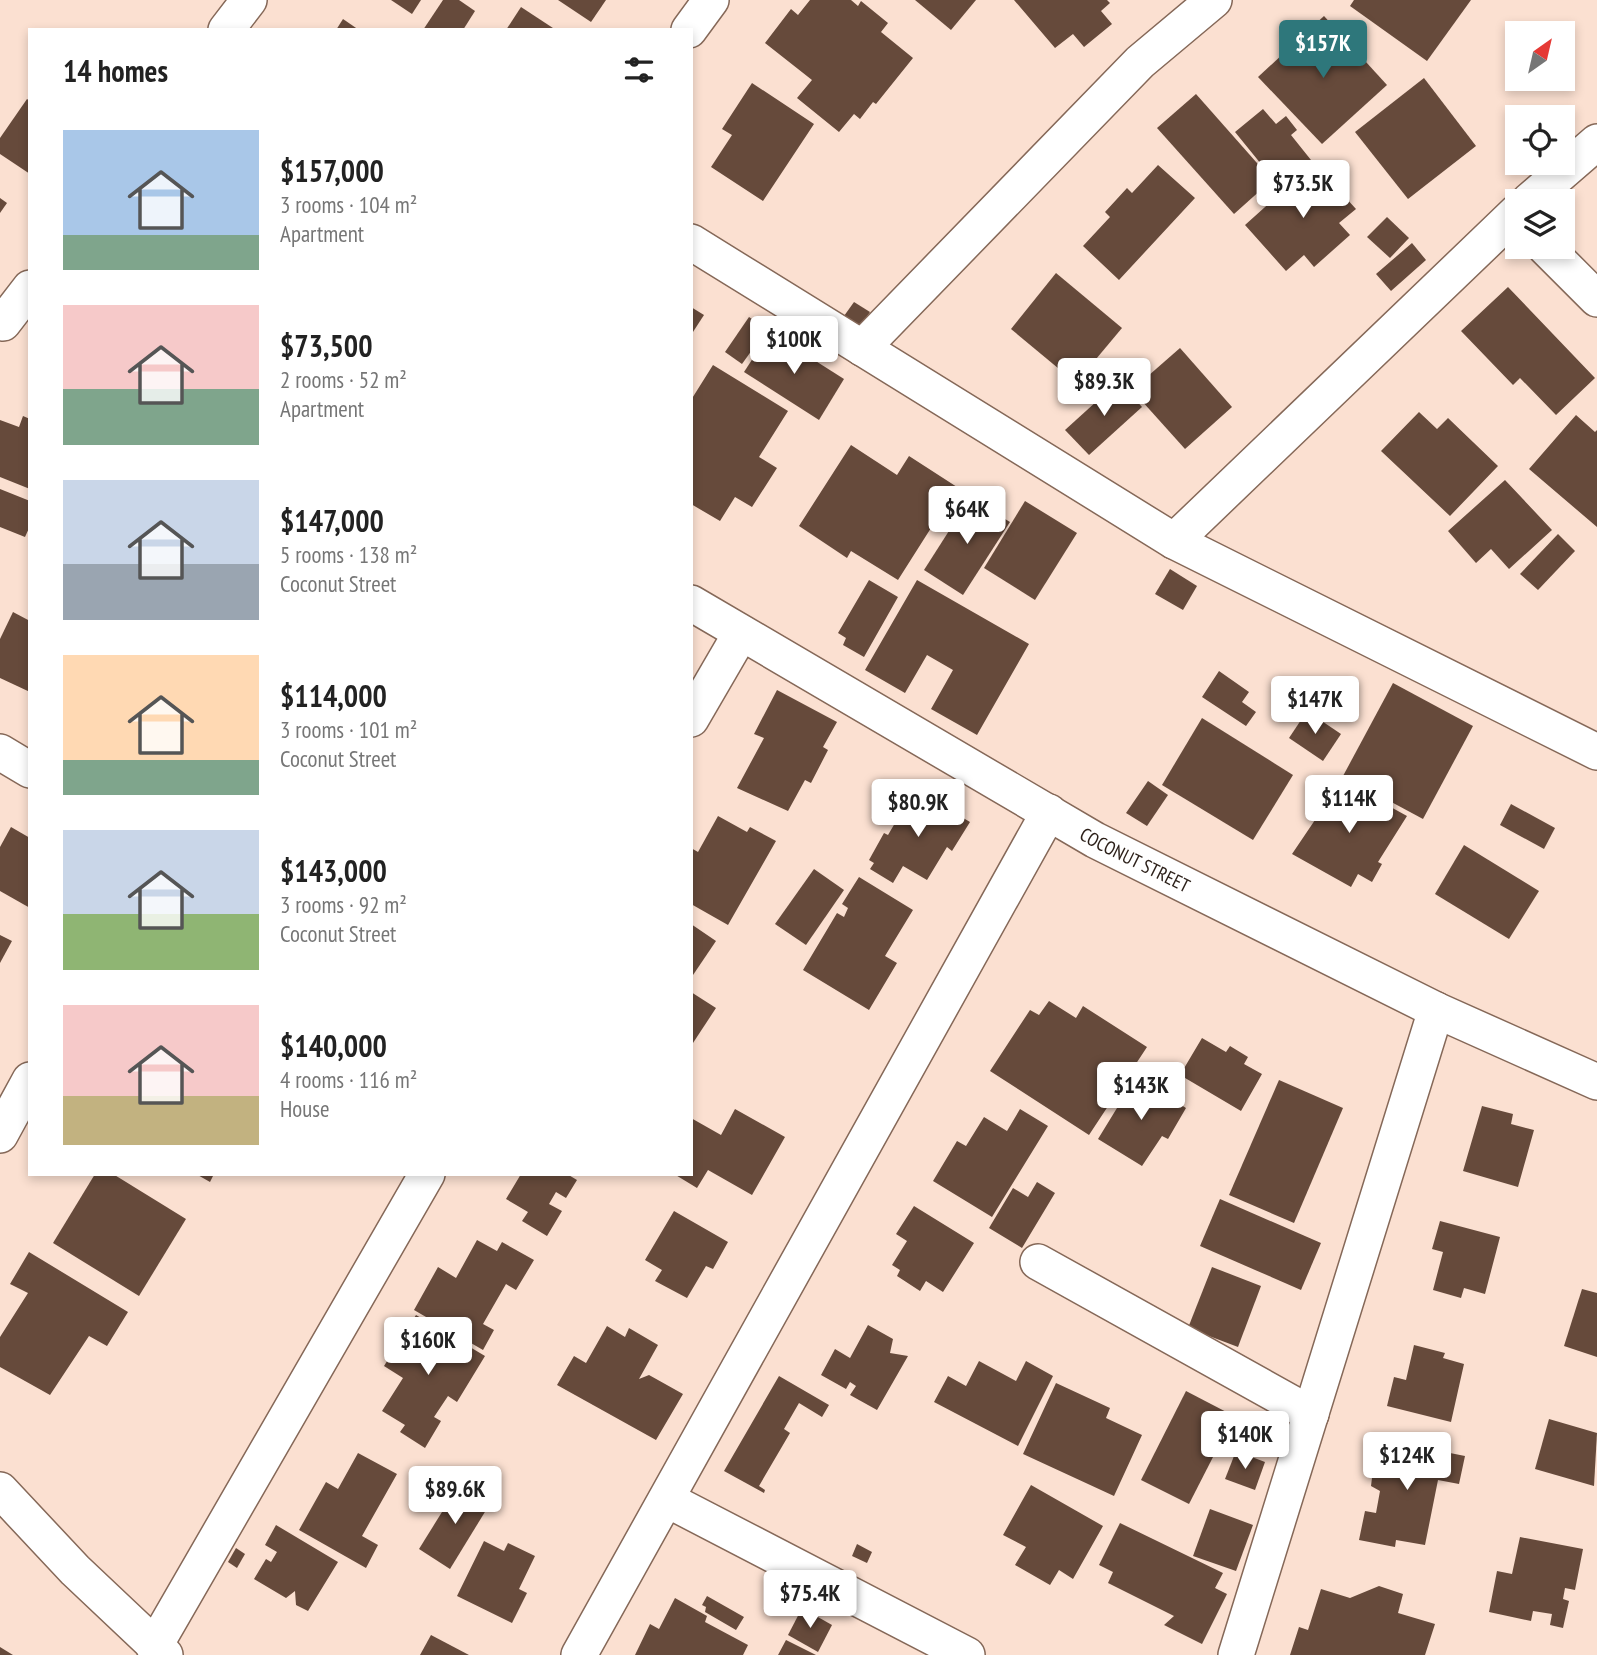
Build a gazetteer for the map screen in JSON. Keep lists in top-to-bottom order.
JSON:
{
  "streets": {
    "street": ["COCONUT STREET"]
  },
  "north": "top right",
  "page": {
    "price": [
      "$157K",
      "$73.5K",
      "$100K",
      "$89.3K",
      "$64K",
      "$147K",
      "$114K",
      "$80.9K",
      "$143K",
      "$160K",
      "$140K",
      "$124K",
      "$89.6K",
      "$75.4K"
    ],
    "heading": "14 homes",
    "list": [
      {
        "name": "$157,000",
        "note": "3 rooms · 104 m² · Apartment"
      },
      {
        "name": "$73,500",
        "note": "2 rooms · 52 m² · Apartment"
      },
      {
        "name": "$147,000",
        "note": "5 rooms · 138 m² · Coconut Street"
      },
      {
        "name": "$114,000",
        "note": "3 rooms · 101 m² · Coconut Street"
      },
      {
        "name": "$143,000",
        "note": "3 rooms · 92 m² · Coconut Street"
      },
      {
        "name": "$140,000",
        "note": "4 rooms · 116 m² · House"
      }
    ]
  }
}
